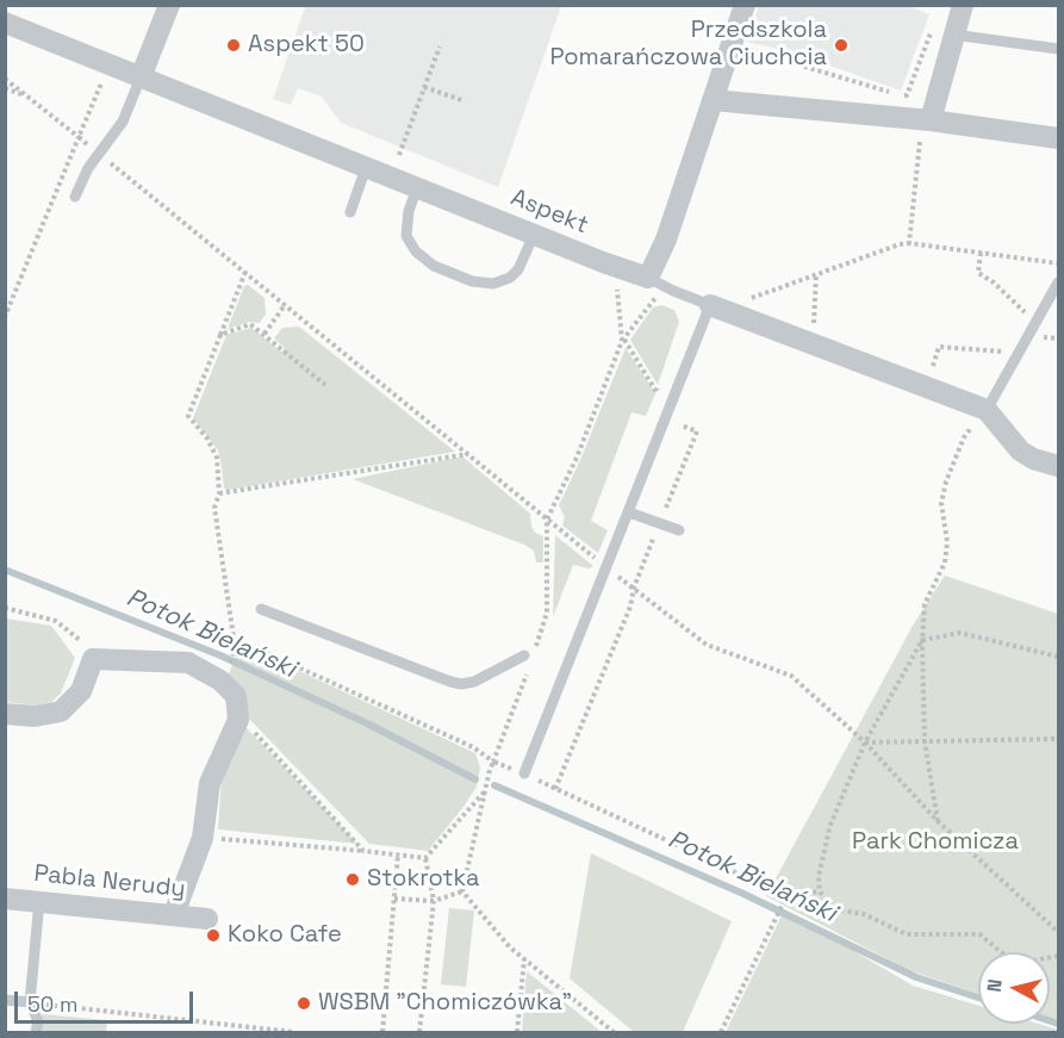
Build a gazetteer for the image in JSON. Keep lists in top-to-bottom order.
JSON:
{
  "streets": {
    "street": ["Aspekt", "Pabla Nerudy"]
  },
  "water": ["Potok Bielański"],
  "parks": ["Park Chomicza"],
  "places": [
    "Aspekt 50",
    "Przedszkola Pomarańczowa Ciuchcia",
    "Stokrotka",
    "Koko Cafe",
    "WSBM \"Chomiczówka\""
  ],
  "scale_bar": "50 m",
  "north": "left"
}
